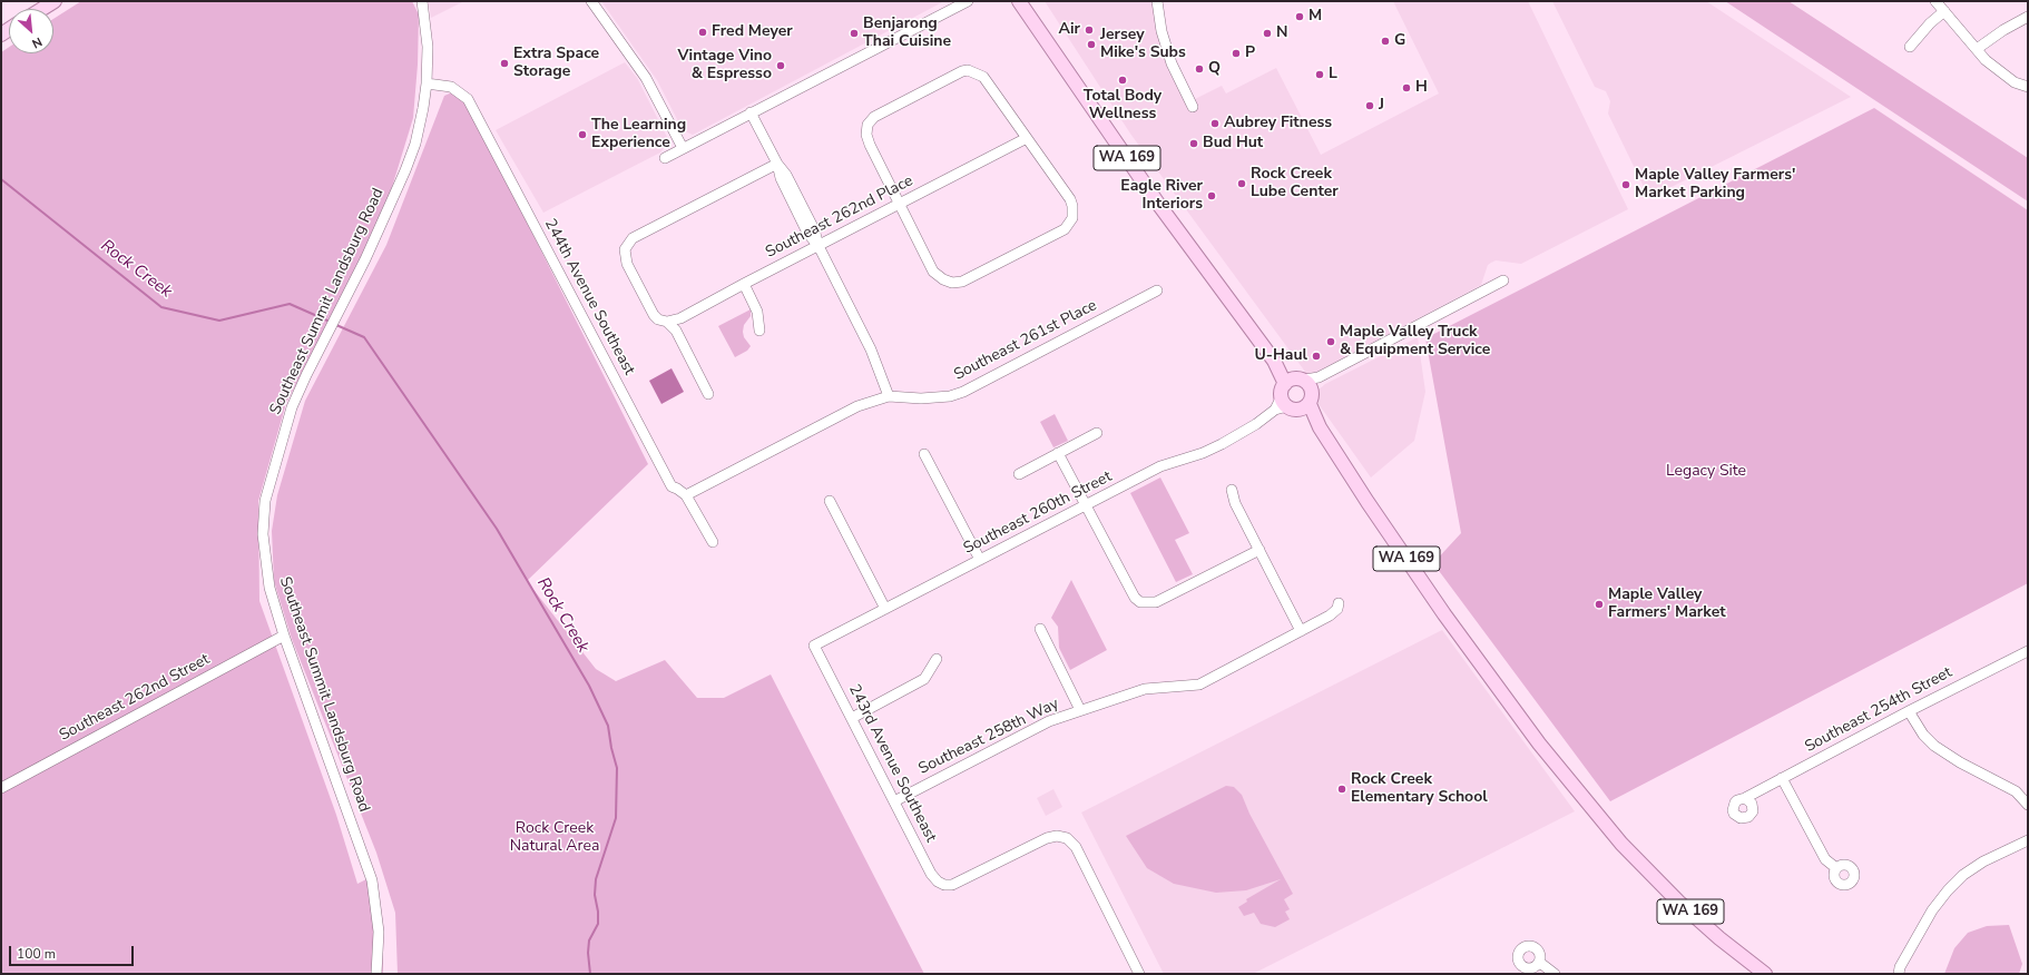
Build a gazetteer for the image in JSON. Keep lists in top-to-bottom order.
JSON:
{
  "streets": {
    "main road": ["WA 169"],
    "street": [
      "Southeast 262nd Place",
      "244th Avenue Southeast",
      "Southeast Summit Landsburg Road",
      "Southeast 261st Place",
      "Southeast 260th Street",
      "Southeast 262nd Street",
      "Southeast 254th Street",
      "Southeast 258th Way",
      "243rd Avenue Southeast"
    ]
  },
  "crossings": [
    ["WA 169", "Southeast 260th Street"],
    ["244th Avenue Southeast", "Southeast Summit Landsburg Road"],
    ["244th Avenue Southeast", "Southeast 261st Place"],
    ["Southeast Summit Landsburg Road", "Southeast 262nd Street"],
    ["Southeast 260th Street", "243rd Avenue Southeast"],
    ["Southeast 258th Way", "243rd Avenue Southeast"]
  ],
  "water": ["Rock Creek"],
  "parks": ["Legacy Site", "Rock Creek Natural Area"],
  "places": [
    "M",
    "Air",
    "Fred Meyer",
    "Benjarong Thai Cuisine",
    "N",
    "G",
    "Jersey Mike's Subs",
    "P",
    "Extra Space Storage",
    "Vintage Vino & Espresso",
    "Q",
    "L",
    "Total Body Wellness",
    "H",
    "J",
    "Aubrey Fitness",
    "The Learning Experience",
    "Bud Hut",
    "Rock Creek Lube Center",
    "Maple Valley Farmers' Market Parking",
    "Eagle River Interiors",
    "Maple Valley Truck & Equipment Service",
    "U-Haul",
    "Maple Valley Farmers' Market",
    "Rock Creek Elementary School"
  ],
  "scale_bar": "100 m",
  "north": "bottom right"
}
